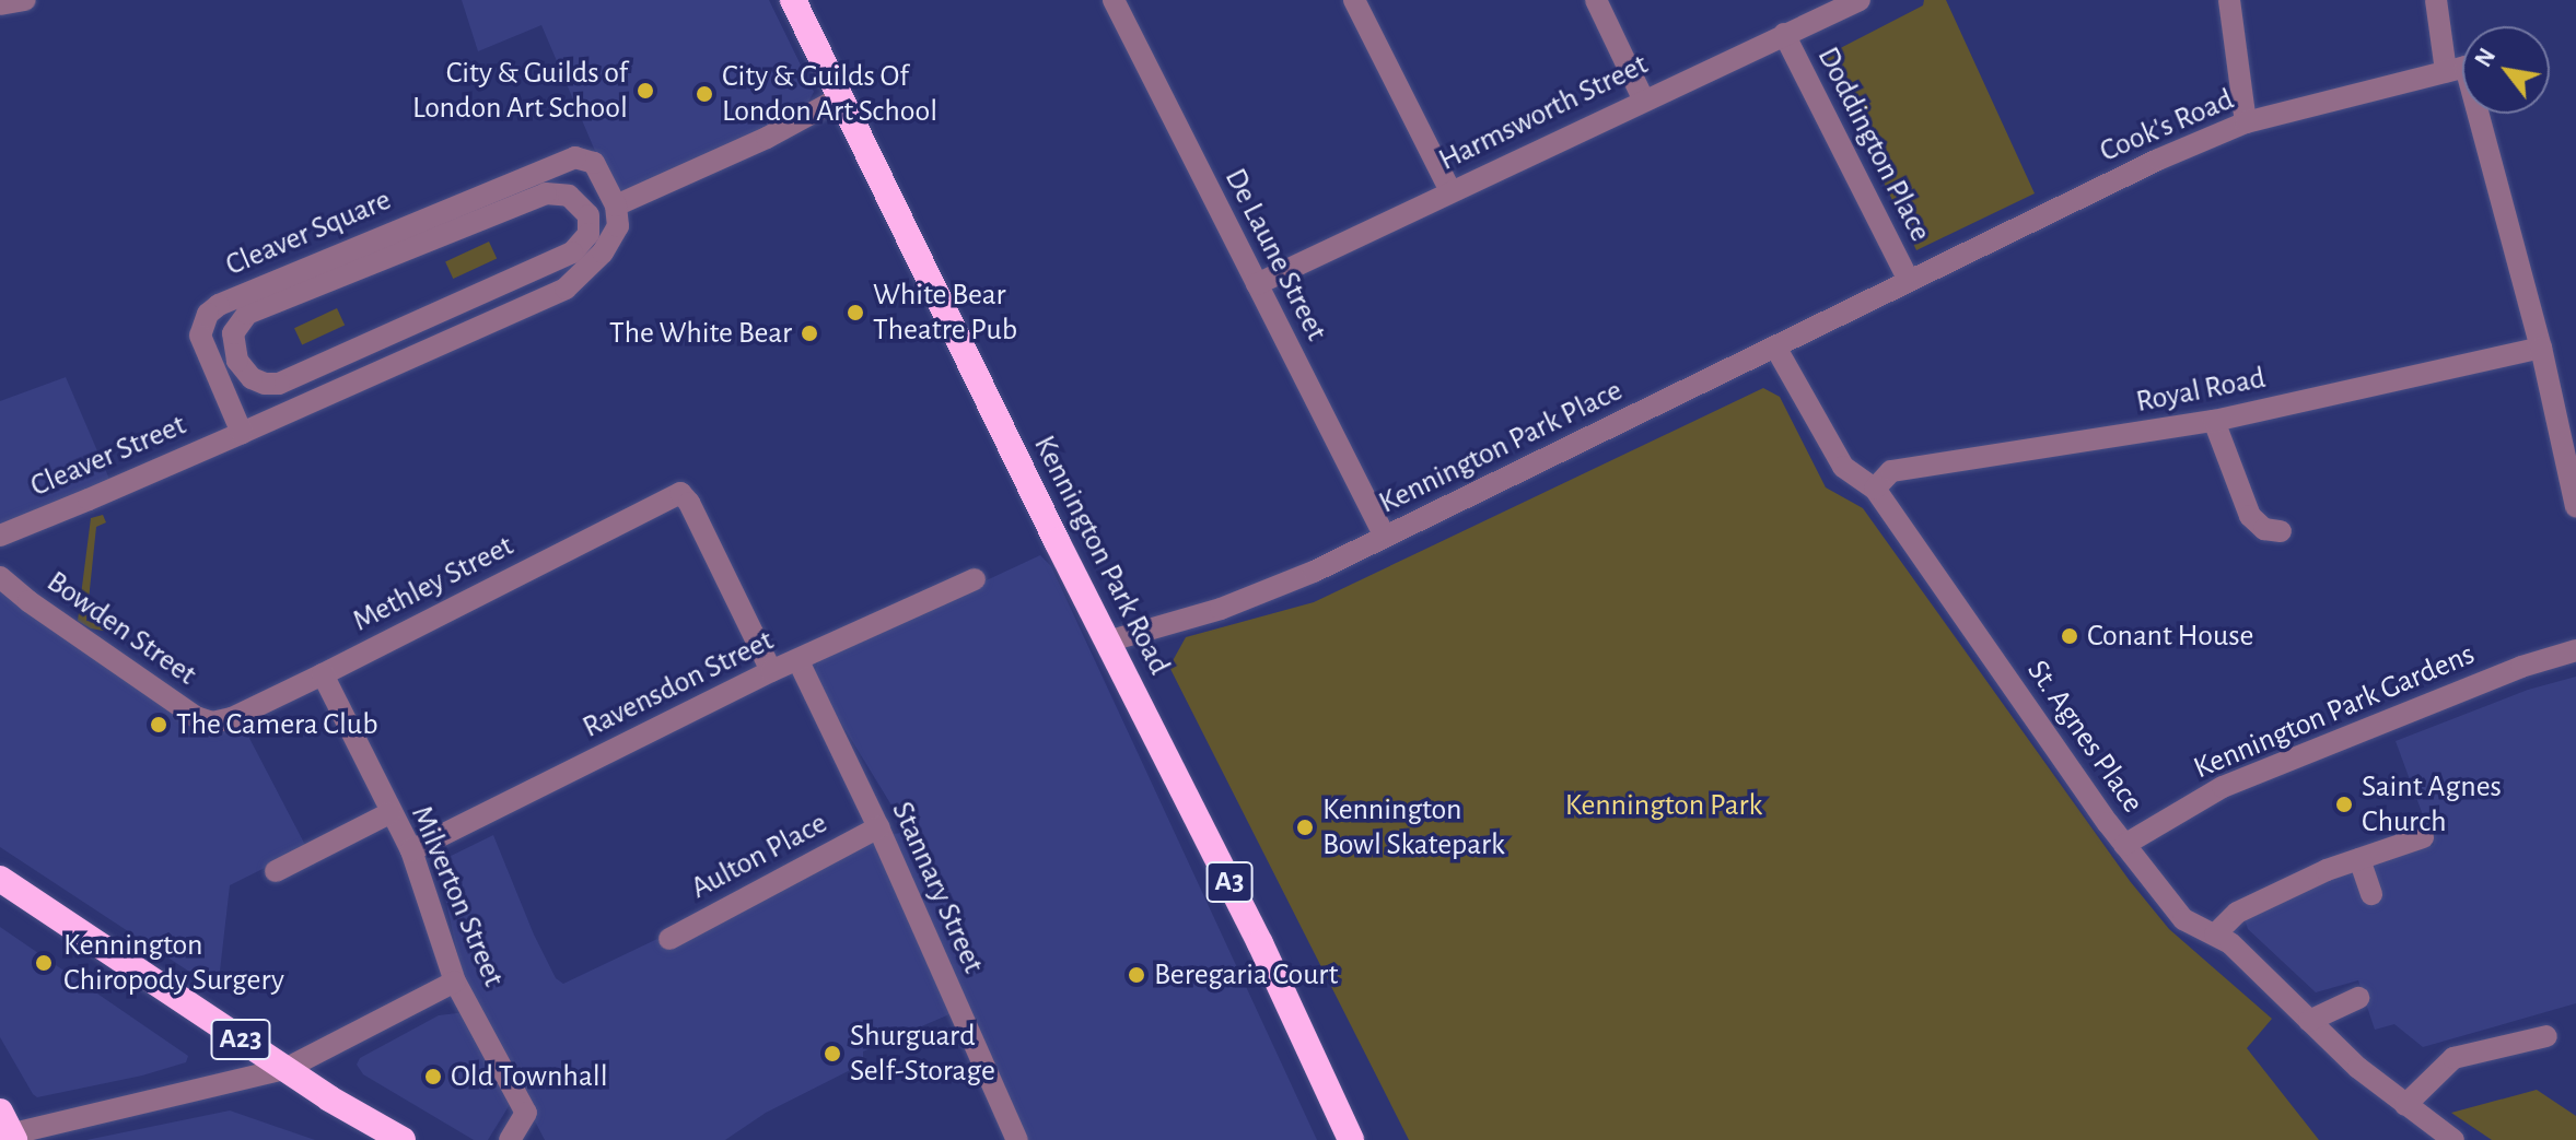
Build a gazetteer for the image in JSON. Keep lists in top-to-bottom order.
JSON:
{
  "streets": {
    "highway": ["Kennington Park Road", "A3", "A23"],
    "street": [
      "Harmsworth Street",
      "Cook's Road",
      "Doddington Place",
      "Cleaver Square",
      "De Laune Street",
      "Royal Road",
      "Kennington Park Place",
      "Cleaver Street",
      "Methley Street",
      "Bowden Street",
      "Ravensdon Street",
      "Kennington Park Gardens",
      "St. Agnes Place",
      "Aulton Place",
      "Stannary Street",
      "Milverton Street"
    ]
  },
  "crossings": [
    ["Harmsworth Street", "Doddington Place"],
    ["Harmsworth Street", "De Laune Street"],
    ["Cook's Road", "Doddington Place"],
    ["Cook's Road", "Kennington Park Place"],
    ["Doddington Place", "Kennington Park Place"],
    ["Cleaver Square", "Cleaver Street"],
    ["De Laune Street", "Kennington Park Place"],
    ["Royal Road", "St. Agnes Place"],
    ["Kennington Park Place", "Kennington Park Road"],
    ["Kennington Park Place", "St. Agnes Place"],
    ["Methley Street", "Bowden Street"],
    ["Methley Street", "Ravensdon Street"],
    ["Methley Street", "Milverton Street"],
    ["Ravensdon Street", "Stannary Street"],
    ["Ravensdon Street", "Milverton Street"],
    ["Kennington Park Gardens", "St. Agnes Place"],
    ["Aulton Place", "Stannary Street"]
  ],
  "parks": ["Kennington Park"],
  "places": [
    "City & Guilds of London Art School",
    "City & Guilds Of London Art School",
    "White Bear Theatre Pub",
    "The White Bear",
    "Conant House",
    "The Camera Club",
    "Saint Agnes Church",
    "Kennington Bowl Skatepark",
    "Kennington Chiropody Surgery",
    "Beregaria Court",
    "Shurguard Self-Storage",
    "Old Townhall"
  ],
  "north": "top left"
}
